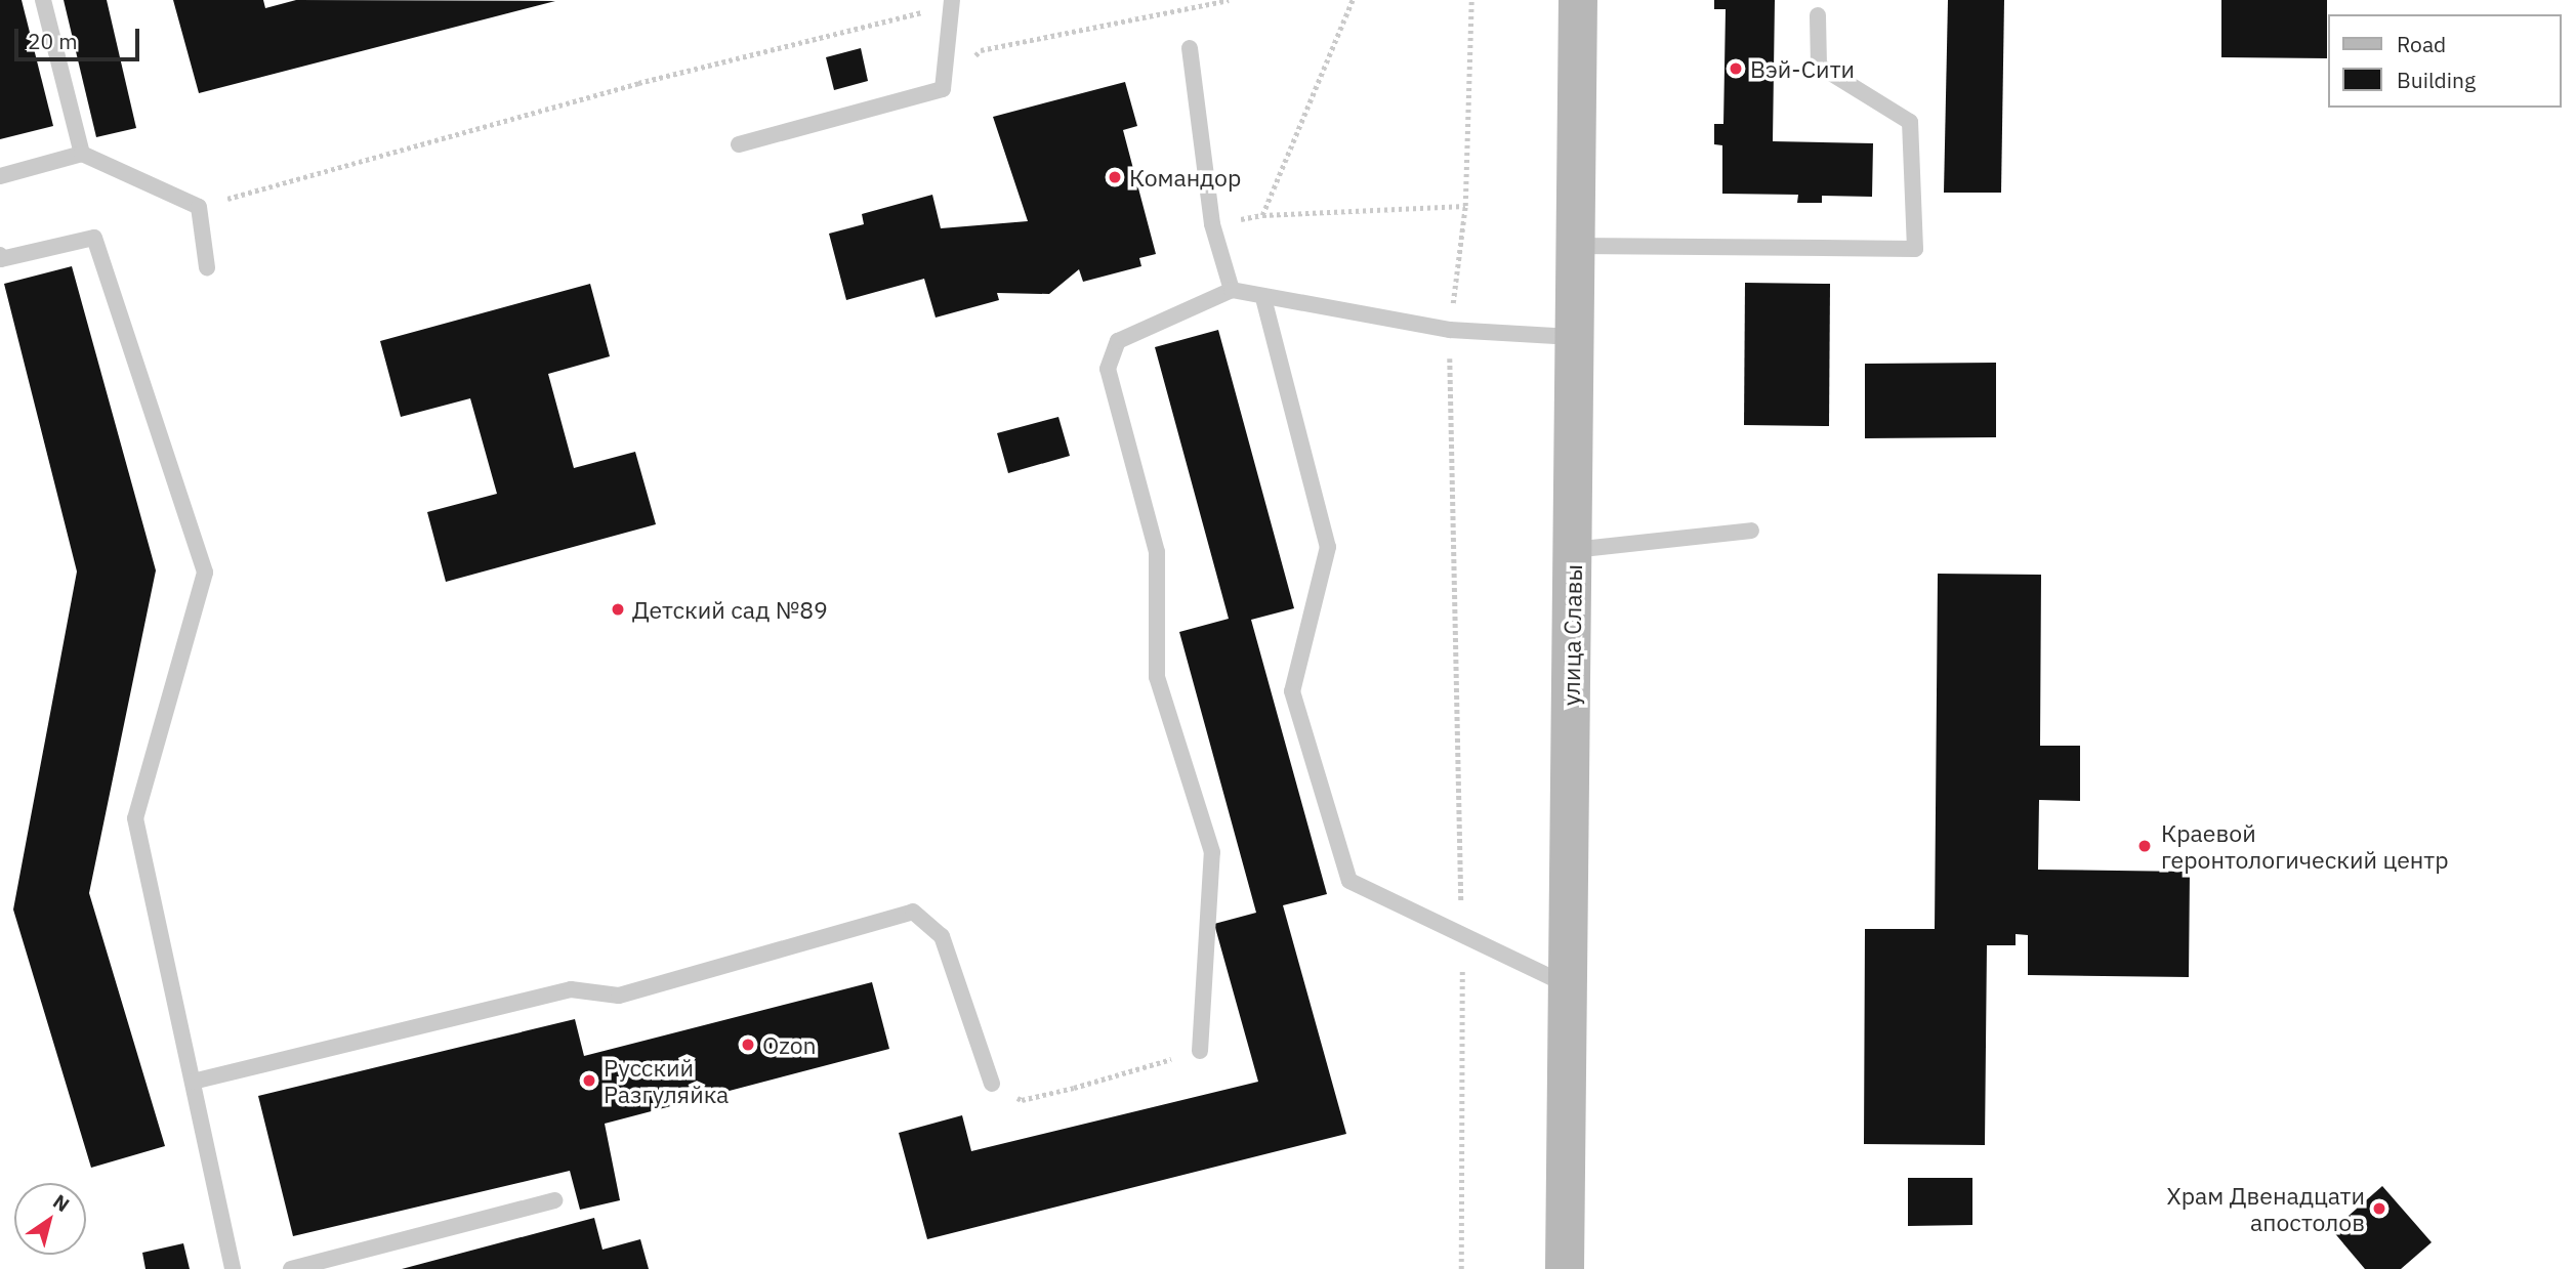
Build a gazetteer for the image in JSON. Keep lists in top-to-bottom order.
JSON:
{
  "streets": {
    "main road": ["улица Славы"]
  },
  "places": [
    "Вэй-Сити",
    "Командор",
    "Детский сад №89",
    "Краевой геронтологический центр",
    "Ozon",
    "Русский Разгуляйка",
    "Храм Двенадцати апостолов"
  ],
  "legend": ["Road", "Building"],
  "scale_bar": "20 m",
  "north": "top right"
}
